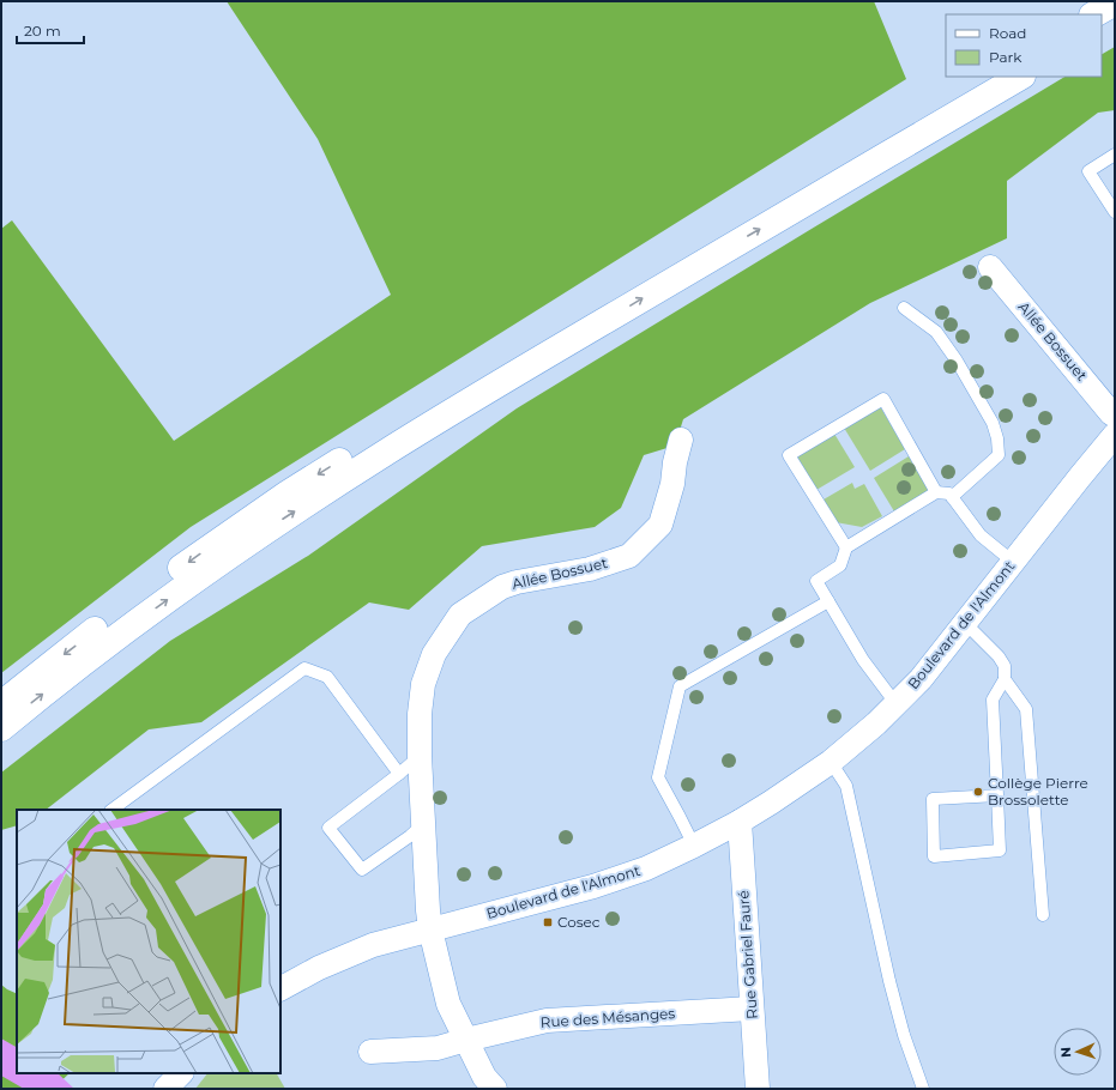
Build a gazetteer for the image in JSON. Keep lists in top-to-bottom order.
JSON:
{
  "streets": {
    "street": [
      "Allée Bossuet",
      "Boulevard de l'Almont",
      "Rue Gabriel Fauré",
      "Rue des Mésanges"
    ]
  },
  "crossings": [
    ["Allée Bossuet", "Boulevard de l'Almont"],
    ["Boulevard de l'Almont", "Rue Gabriel Fauré"],
    ["Rue Gabriel Fauré", "Rue des Mésanges"]
  ],
  "places": {
    "other": ["Collège Pierre Brossolette"],
    "transit": ["Cosec"]
  },
  "legend": ["Road", "Park"],
  "scale_bar": "20 m",
  "north": "left"
}
